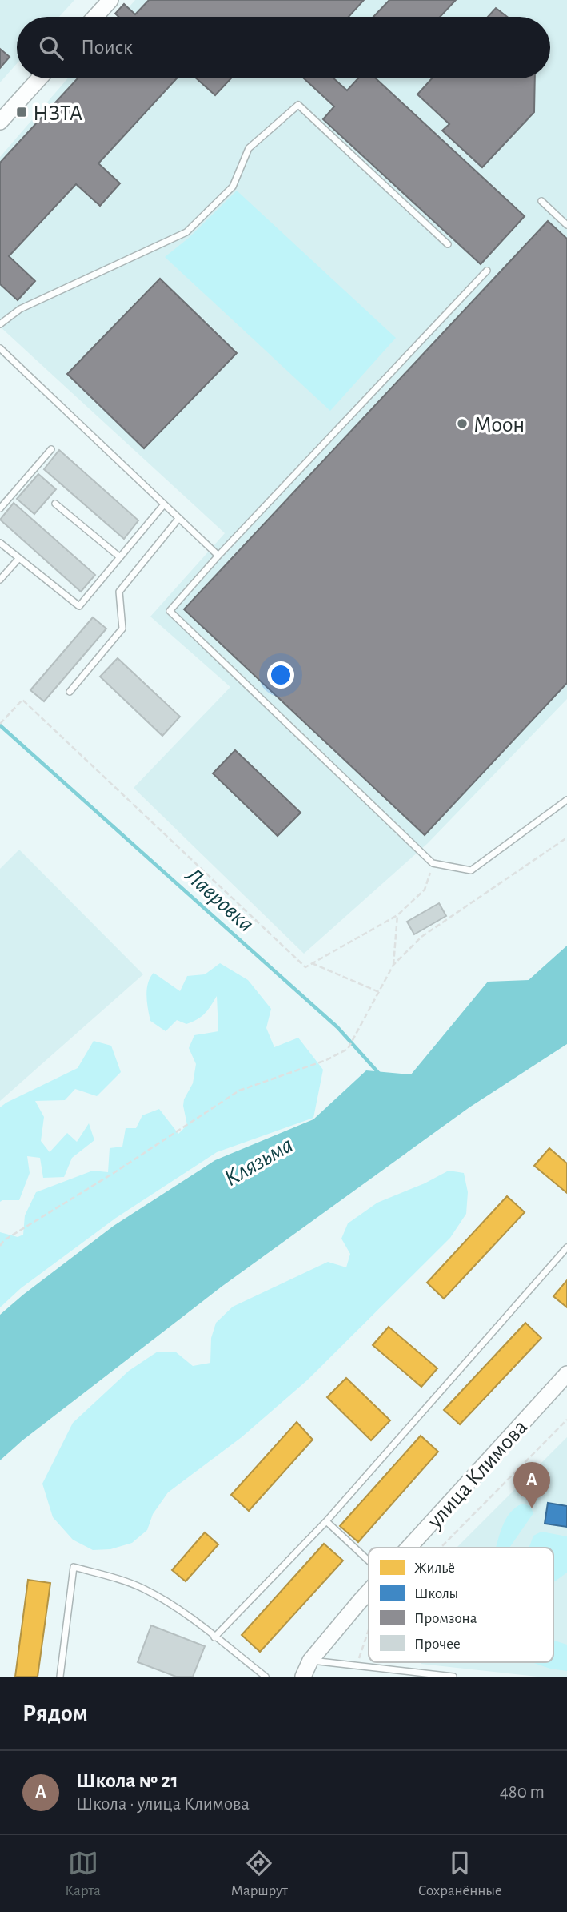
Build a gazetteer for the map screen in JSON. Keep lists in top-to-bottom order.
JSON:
{
  "streets": {
    "main road": ["улица Климова"]
  },
  "water": ["Лавровка", "Клязьма"],
  "places": {
    "transit": ["НЗТА"],
    "other": ["Моон"]
  },
  "legend": [
    "Жильё",
    "Школы",
    "Промзона",
    "Прочее"
  ],
  "page": {
    "search": "Поиск",
    "pins": "A",
    "heading": "Рядом",
    "list": [
      {
        "mark": "A",
        "name": "Школа № 21",
        "note": "Школа · улица Климова",
        "value": "480 m"
      }
    ],
    "nav": ["Карта", "Маршрут", "Сохранённые"]
  }
}
